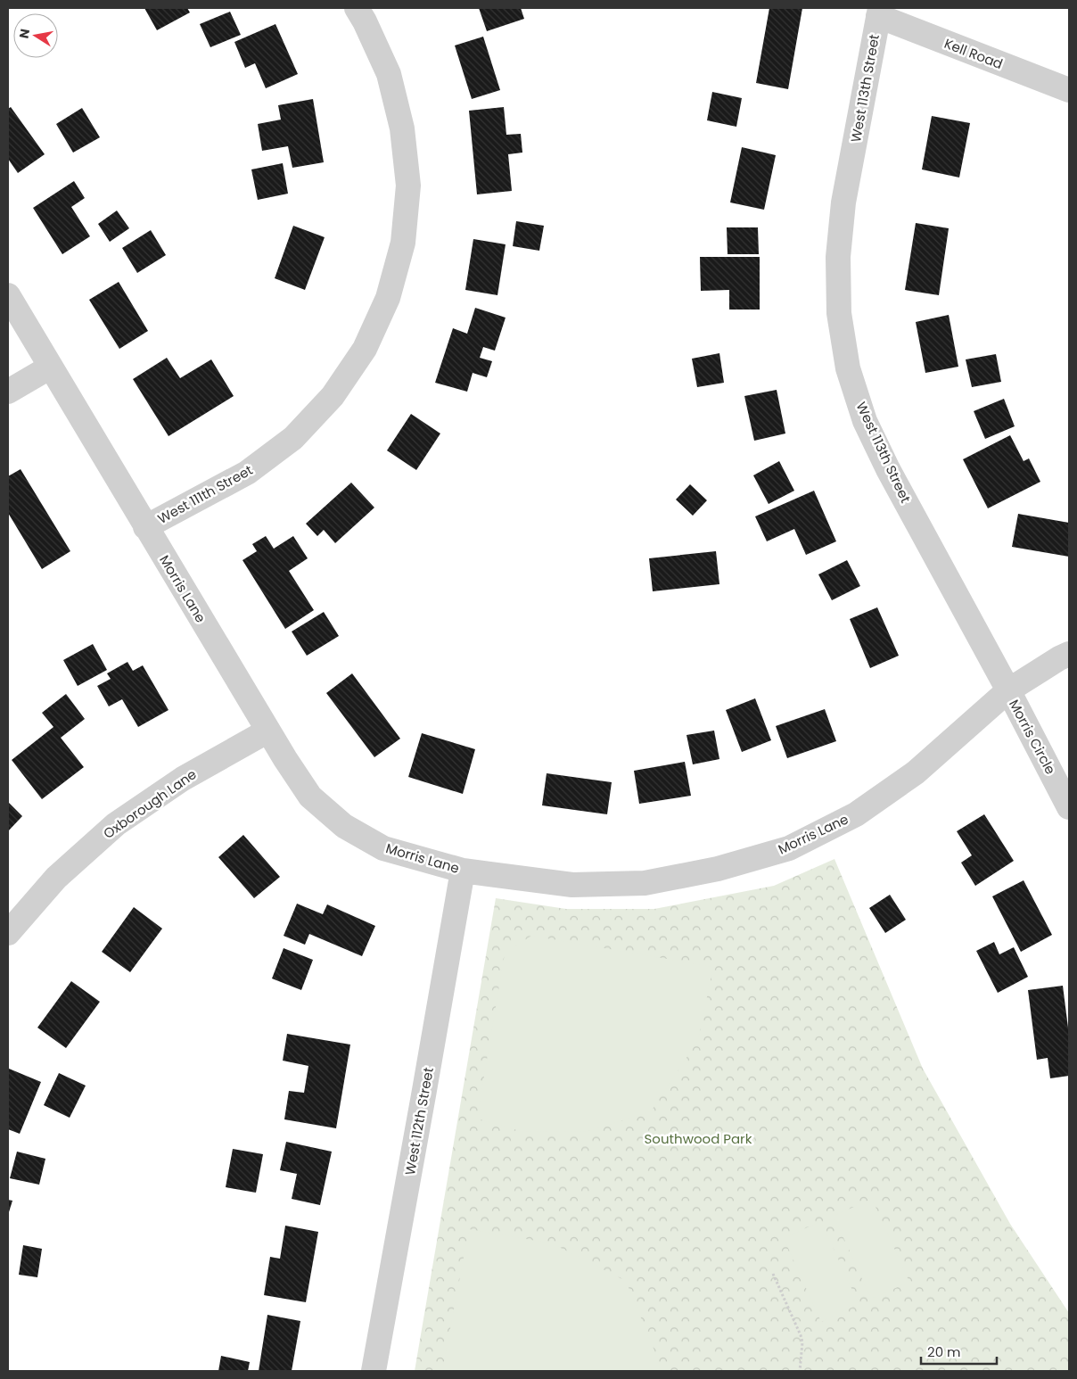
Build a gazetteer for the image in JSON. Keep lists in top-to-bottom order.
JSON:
{
  "streets": {
    "street": [
      "Kell Road",
      "West 113th Street",
      "West 111th Street",
      "Morris Lane",
      "Morris Circle",
      "Oxborough Lane",
      "West 112th Street"
    ]
  },
  "crossings": [
    ["Kell Road", "West 113th Street"],
    ["West 113th Street", "Morris Lane"],
    ["West 113th Street", "Morris Circle"],
    ["West 111th Street", "Morris Lane"],
    ["Morris Lane", "Morris Circle"],
    ["Morris Lane", "Oxborough Lane"],
    ["Morris Lane", "West 112th Street"]
  ],
  "parks": ["Southwood Park"],
  "scale_bar": "20 m",
  "north": "left"
}
